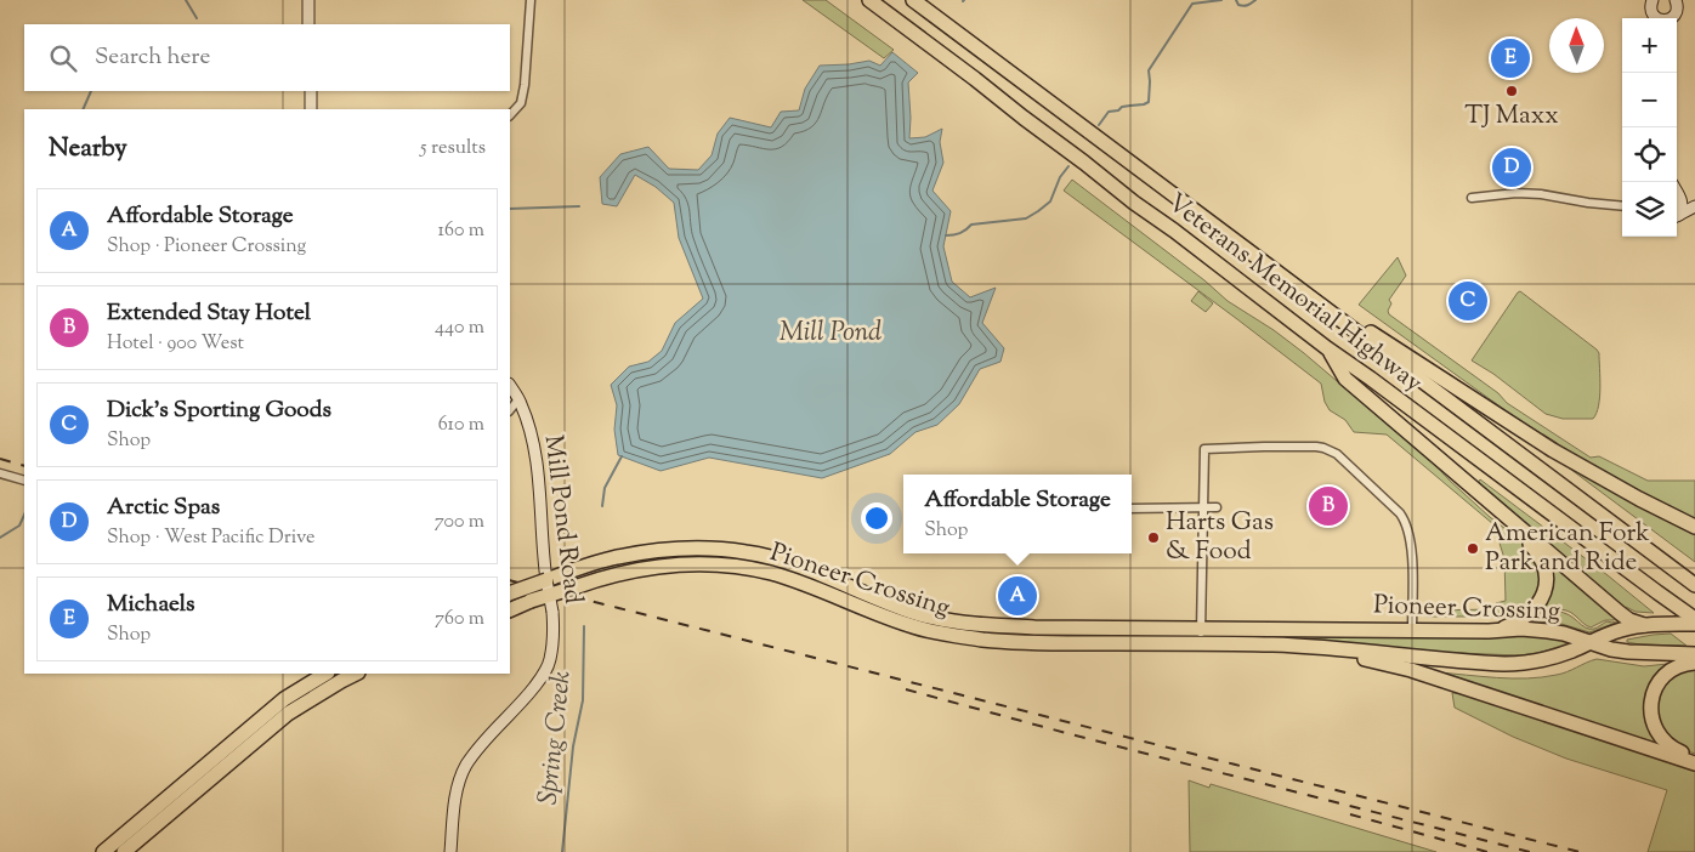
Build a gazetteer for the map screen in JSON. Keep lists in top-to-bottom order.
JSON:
{
  "streets": {
    "highway": ["Veterans Memorial Highway", "Pioneer Crossing"],
    "street": ["Mill Pond Road"]
  },
  "crossings": [
    ["Mill Pond Road", "Pioneer Crossing"]
  ],
  "water": ["Mill Pond", "Spring Creek"],
  "places": ["TJ Maxx", "Harts Gas & Food", "American Fork Park and Ride"],
  "north": "top",
  "page": {
    "map_buttons": ["+", "−"],
    "search": "Search here",
    "pins": [
      "E",
      "D",
      "C",
      "B",
      "A"
    ],
    "heading": ["Nearby", "5 results"],
    "list": [
      {
        "mark": "A",
        "name": "Affordable Storage",
        "note": "Shop · Pioneer Crossing",
        "value": "160 m"
      },
      {
        "mark": "B",
        "name": "Extended Stay Hotel",
        "note": "Hotel · 900 West",
        "value": "440 m"
      },
      {
        "mark": "C",
        "name": "Dick's Sporting Goods",
        "note": "Shop",
        "value": "610 m"
      },
      {
        "mark": "D",
        "name": "Arctic Spas",
        "note": "Shop · West Pacific Drive",
        "value": "700 m"
      },
      {
        "mark": "E",
        "name": "Michaels",
        "note": "Shop",
        "value": "760 m"
      }
    ],
    "popup": ["Affordable Storage", "Shop"]
  }
}
